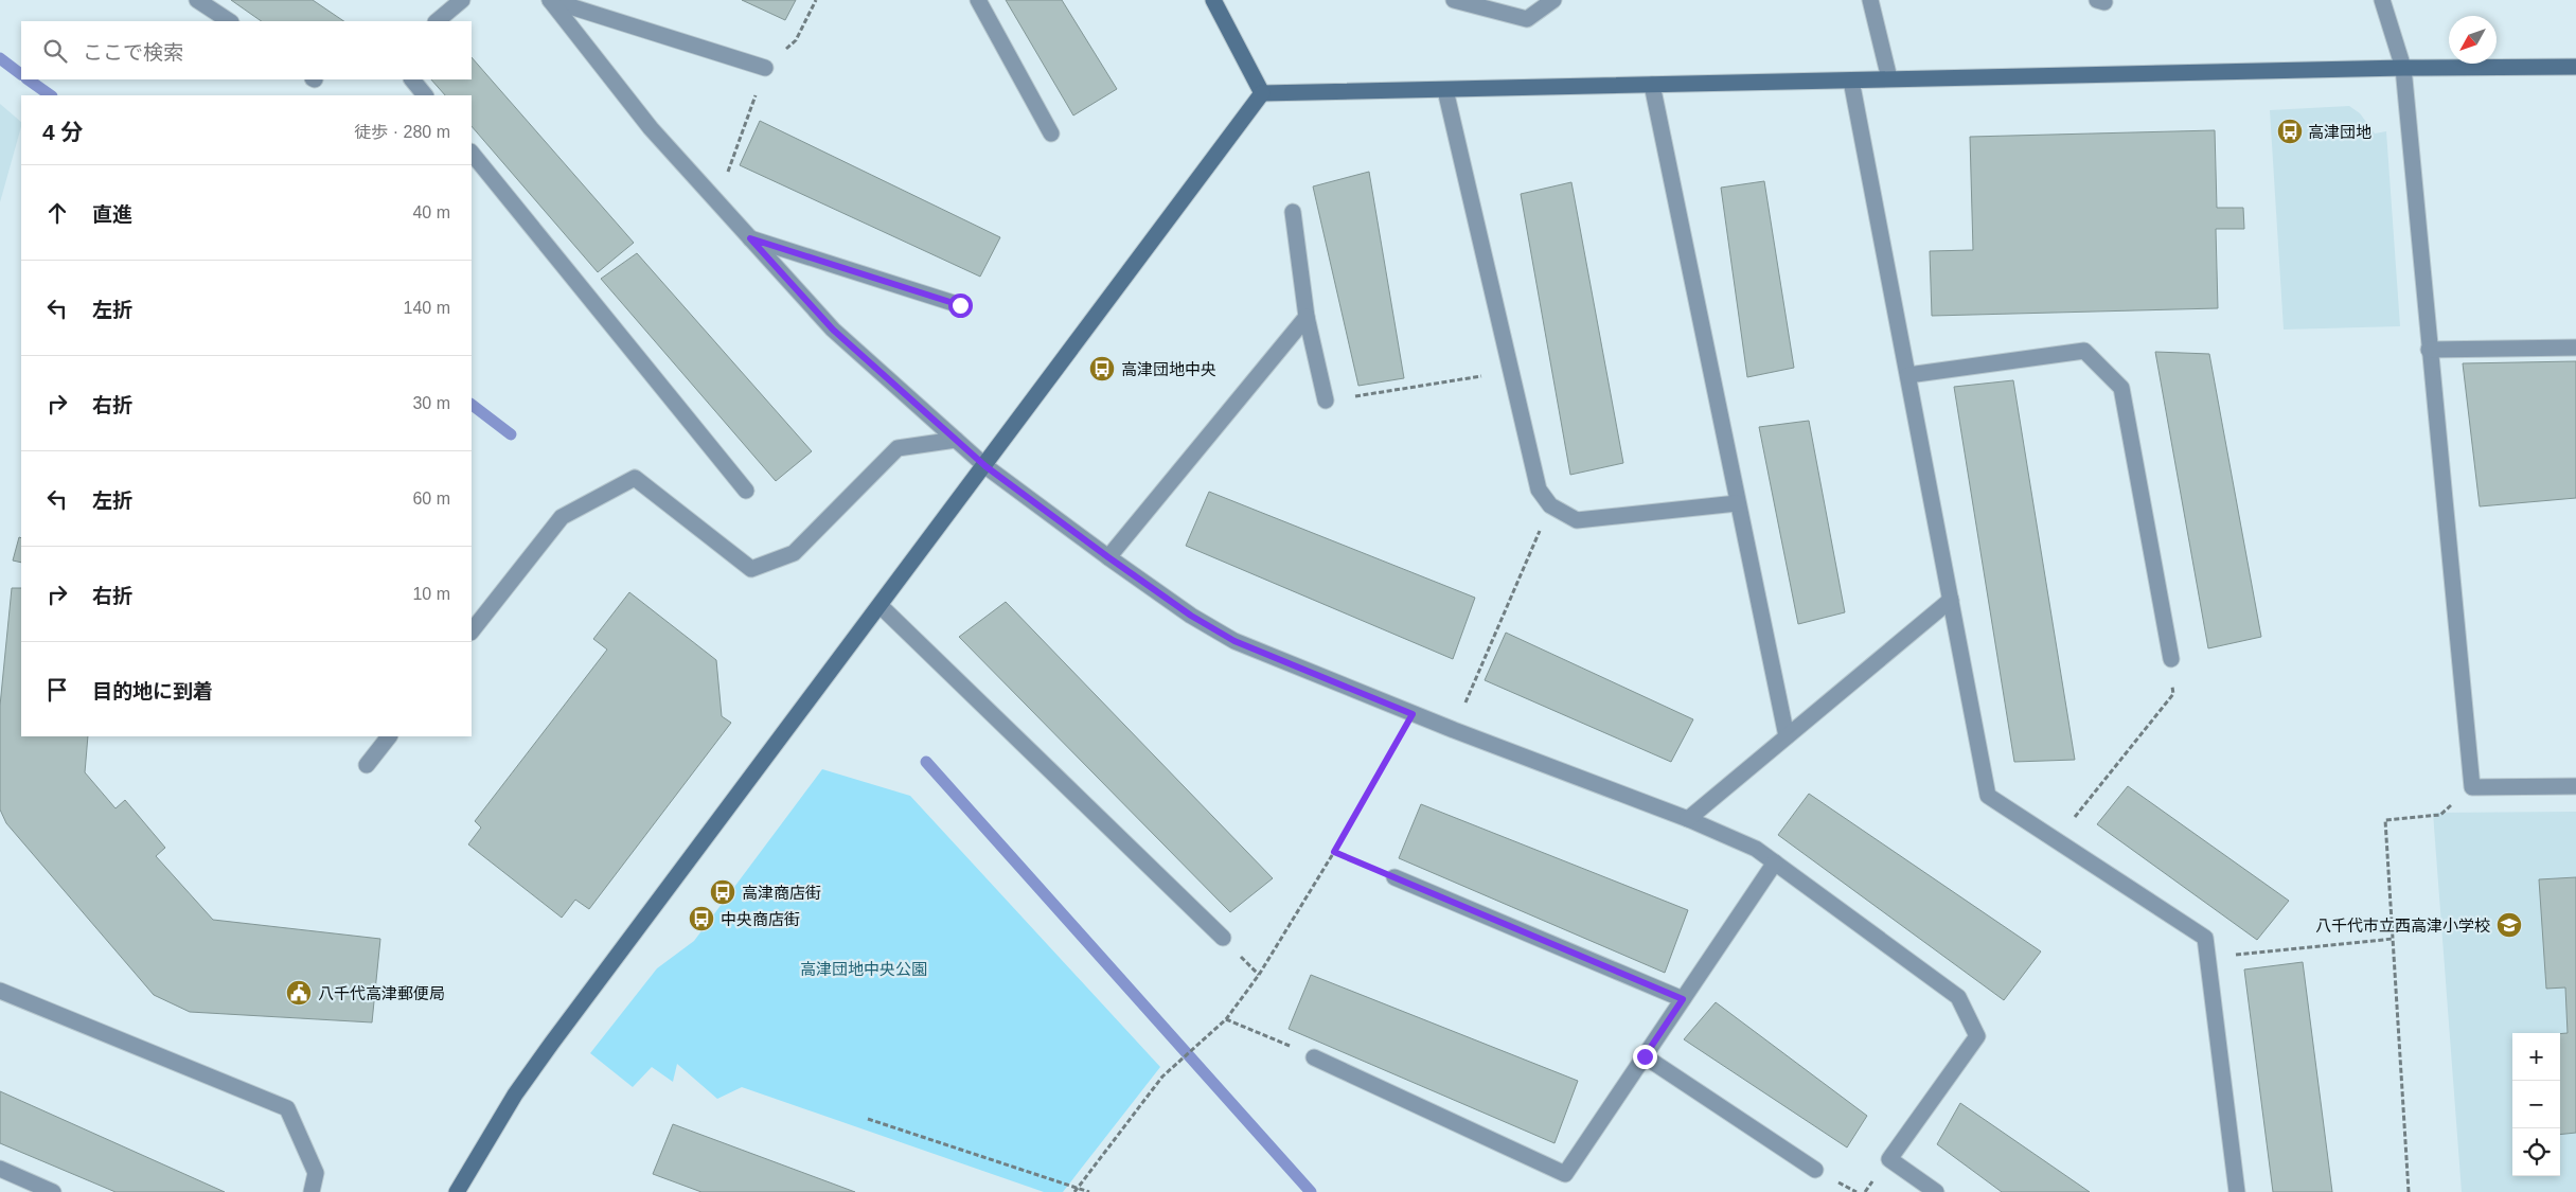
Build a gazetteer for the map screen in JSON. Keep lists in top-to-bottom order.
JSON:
{
  "parks": ["高津団地中央公園"],
  "places": {
    "bus stop": [
      "高津団地",
      "高津団地中央",
      "高津商店街",
      "中央商店街"
    ],
    "school or university": ["八千代市立西高津小学校"],
    "public building": ["八千代高津郵便局"]
  },
  "north": "bottom left",
  "page": {
    "search": "ここで検索",
    "heading": ["4 分", "徒歩 · 280 m"],
    "list": [
      ["直進", "40 m"],
      ["左折", "140 m"],
      ["右折", "30 m"],
      ["左折", "60 m"],
      ["右折", "10 m"],
      "目的地に到着"
    ],
    "map_buttons": ["+", "−"]
  }
}
